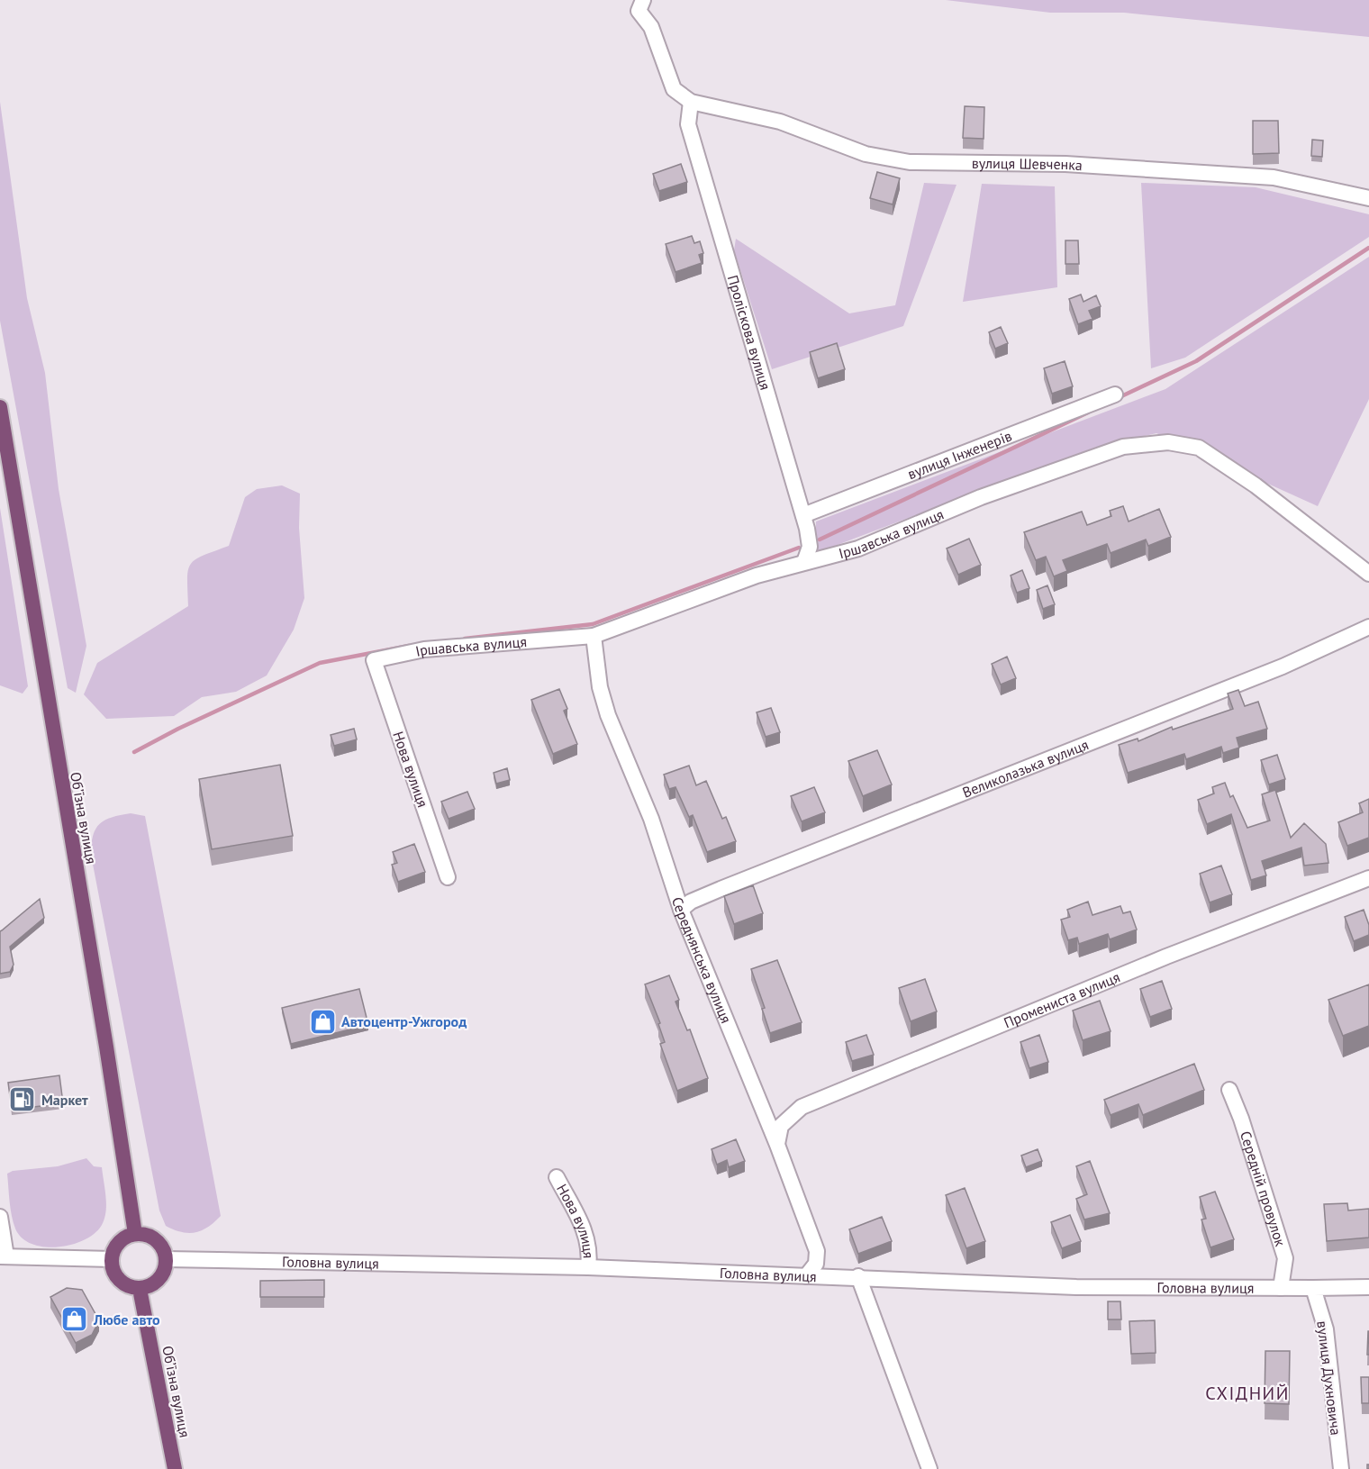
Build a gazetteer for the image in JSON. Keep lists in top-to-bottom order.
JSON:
{
  "streets": {
    "highway": ["Обʼїзна вулиця"],
    "street": [
      "вулиця Шевченка",
      "Проліскова вулиця",
      "вулиця Інженерів",
      "Іршавська вулиця",
      "Великолазька вулиця",
      "Нова вулиця",
      "Середнянська вулиця",
      "Промениста вулиця",
      "Середній провулок",
      "Головна вулиця",
      "вулиця Духновича"
    ]
  },
  "crossings": [
    ["вулиця Шевченка", "Проліскова вулиця"],
    ["Проліскова вулиця", "вулиця Інженерів"],
    ["Проліскова вулиця", "Іршавська вулиця"],
    ["Іршавська вулиця", "Нова вулиця"],
    ["Іршавська вулиця", "Середнянська вулиця"],
    ["Великолазька вулиця", "Середнянська вулиця"],
    ["Нова вулиця", "Головна вулиця"],
    ["Обʼїзна вулиця", "Головна вулиця"],
    ["Середнянська вулиця", "Промениста вулиця"],
    ["Середнянська вулиця", "Головна вулиця"],
    ["Середній провулок", "Головна вулиця"],
    ["Головна вулиця", "вулиця Духновича"]
  ],
  "districts": ["СХІДНИЙ"],
  "places": {
    "shop": ["Автоцентр-Ужгород", "Любе авто"],
    "fuel station": ["Маркет"]
  }
}
